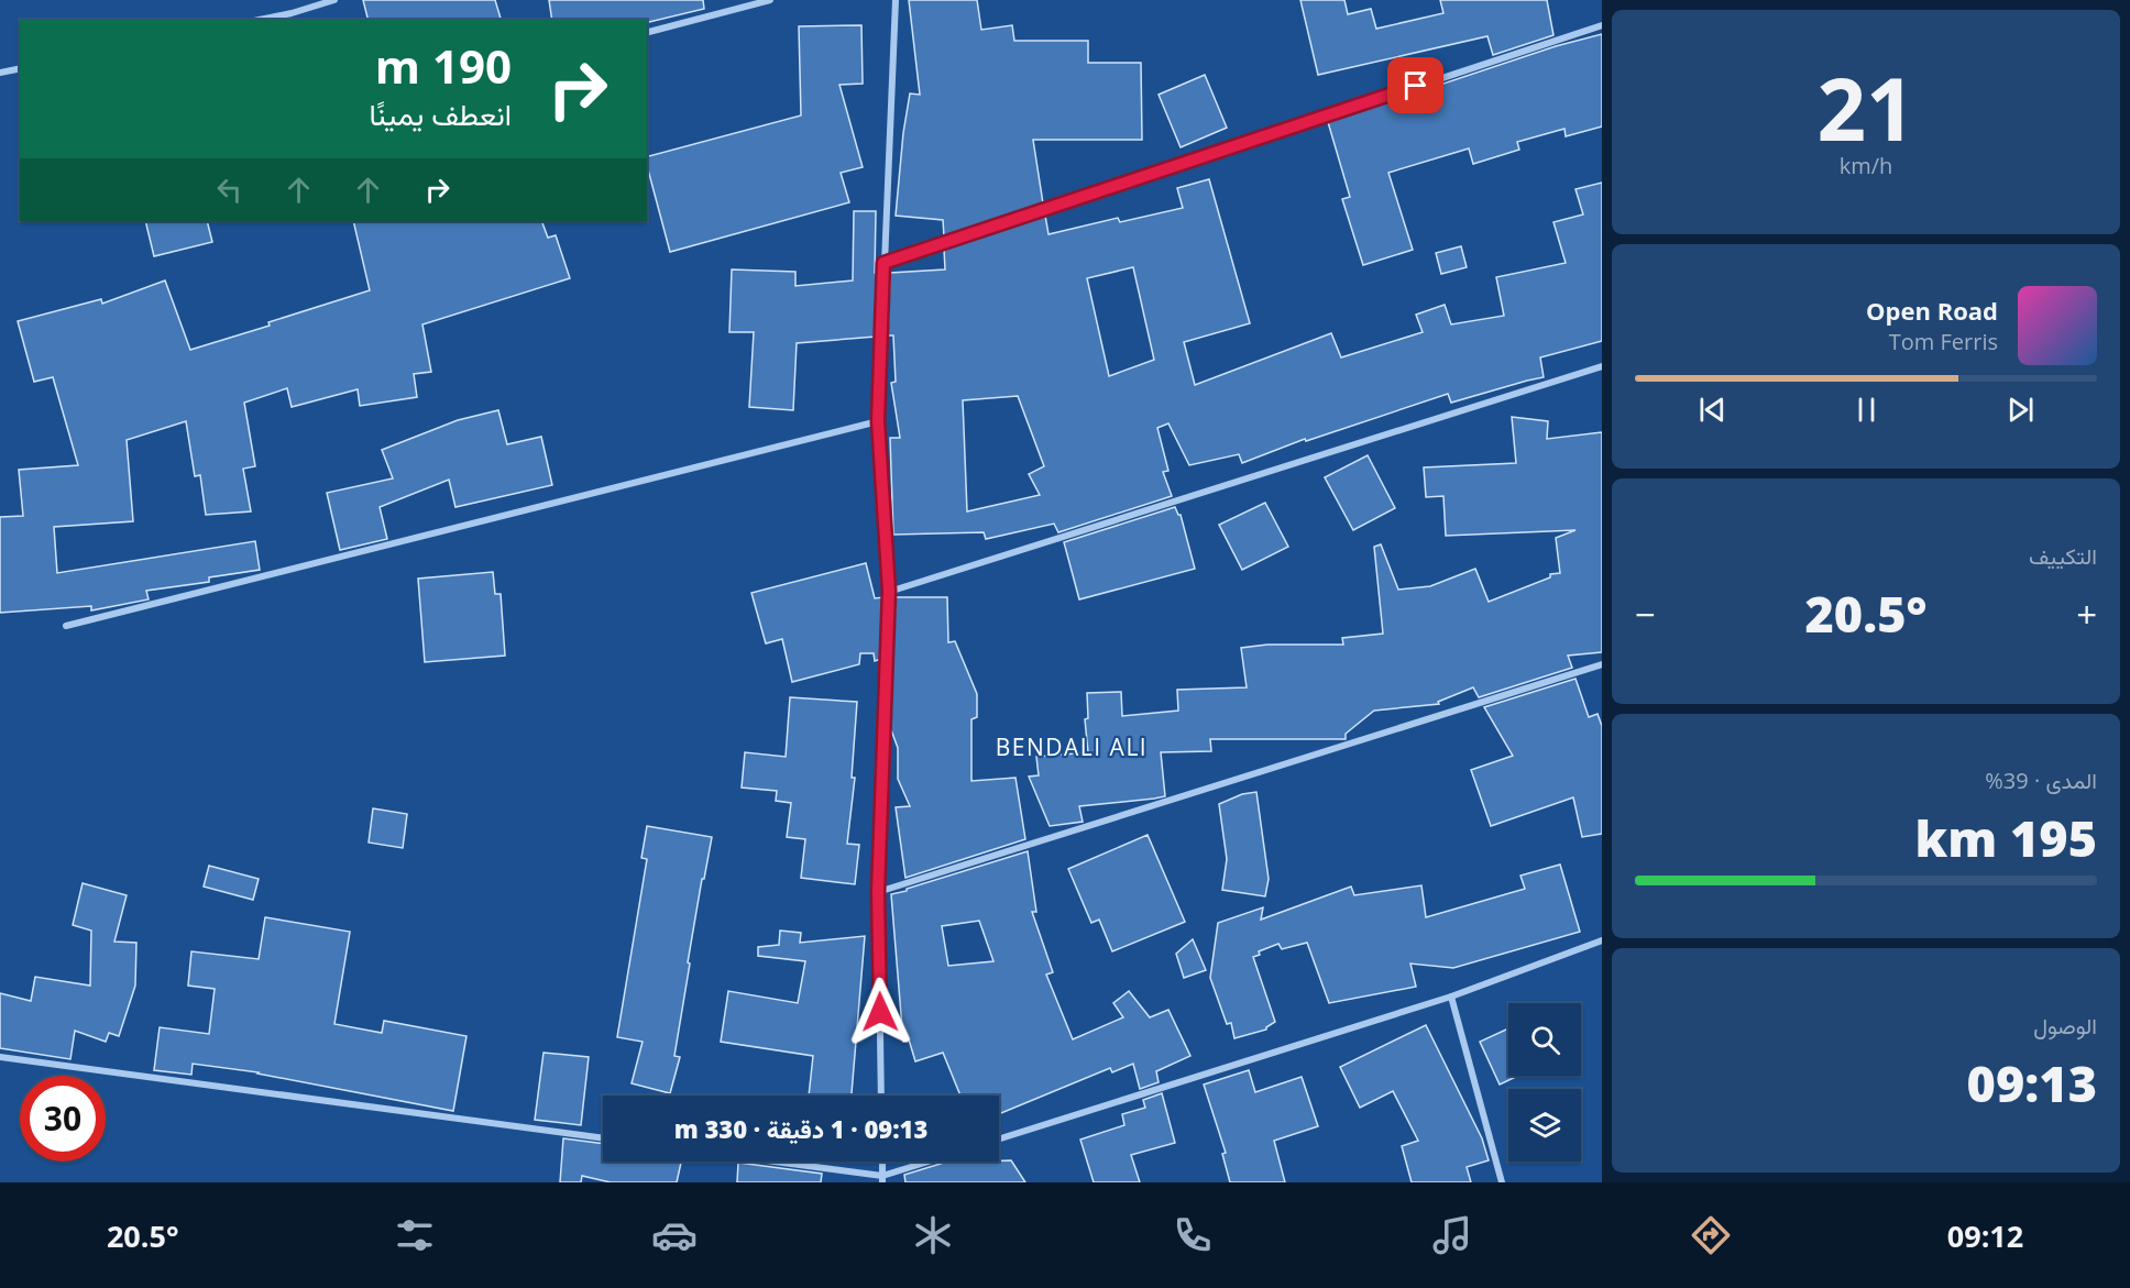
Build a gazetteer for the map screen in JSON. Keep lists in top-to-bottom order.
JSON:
{
  "districts": ["BENDALI ALI"],
  "page": {
    "tile": [
      ["21", "km/h"],
      "التكييف",
      ["المدى · 39%", "195 km"],
      ["الوصول", "09:13"]
    ],
    "turn": ["190 m", "انعطف يمينًا"],
    "song": ["Open Road", "Tom Ferris"],
    "heat": ["−", "20.5°", "+"],
    "limit": "30",
    "trip": "09:13 · 1 دقيقة · 330 m",
    "tabs": ["09:12", "20.5°"]
  }
}
